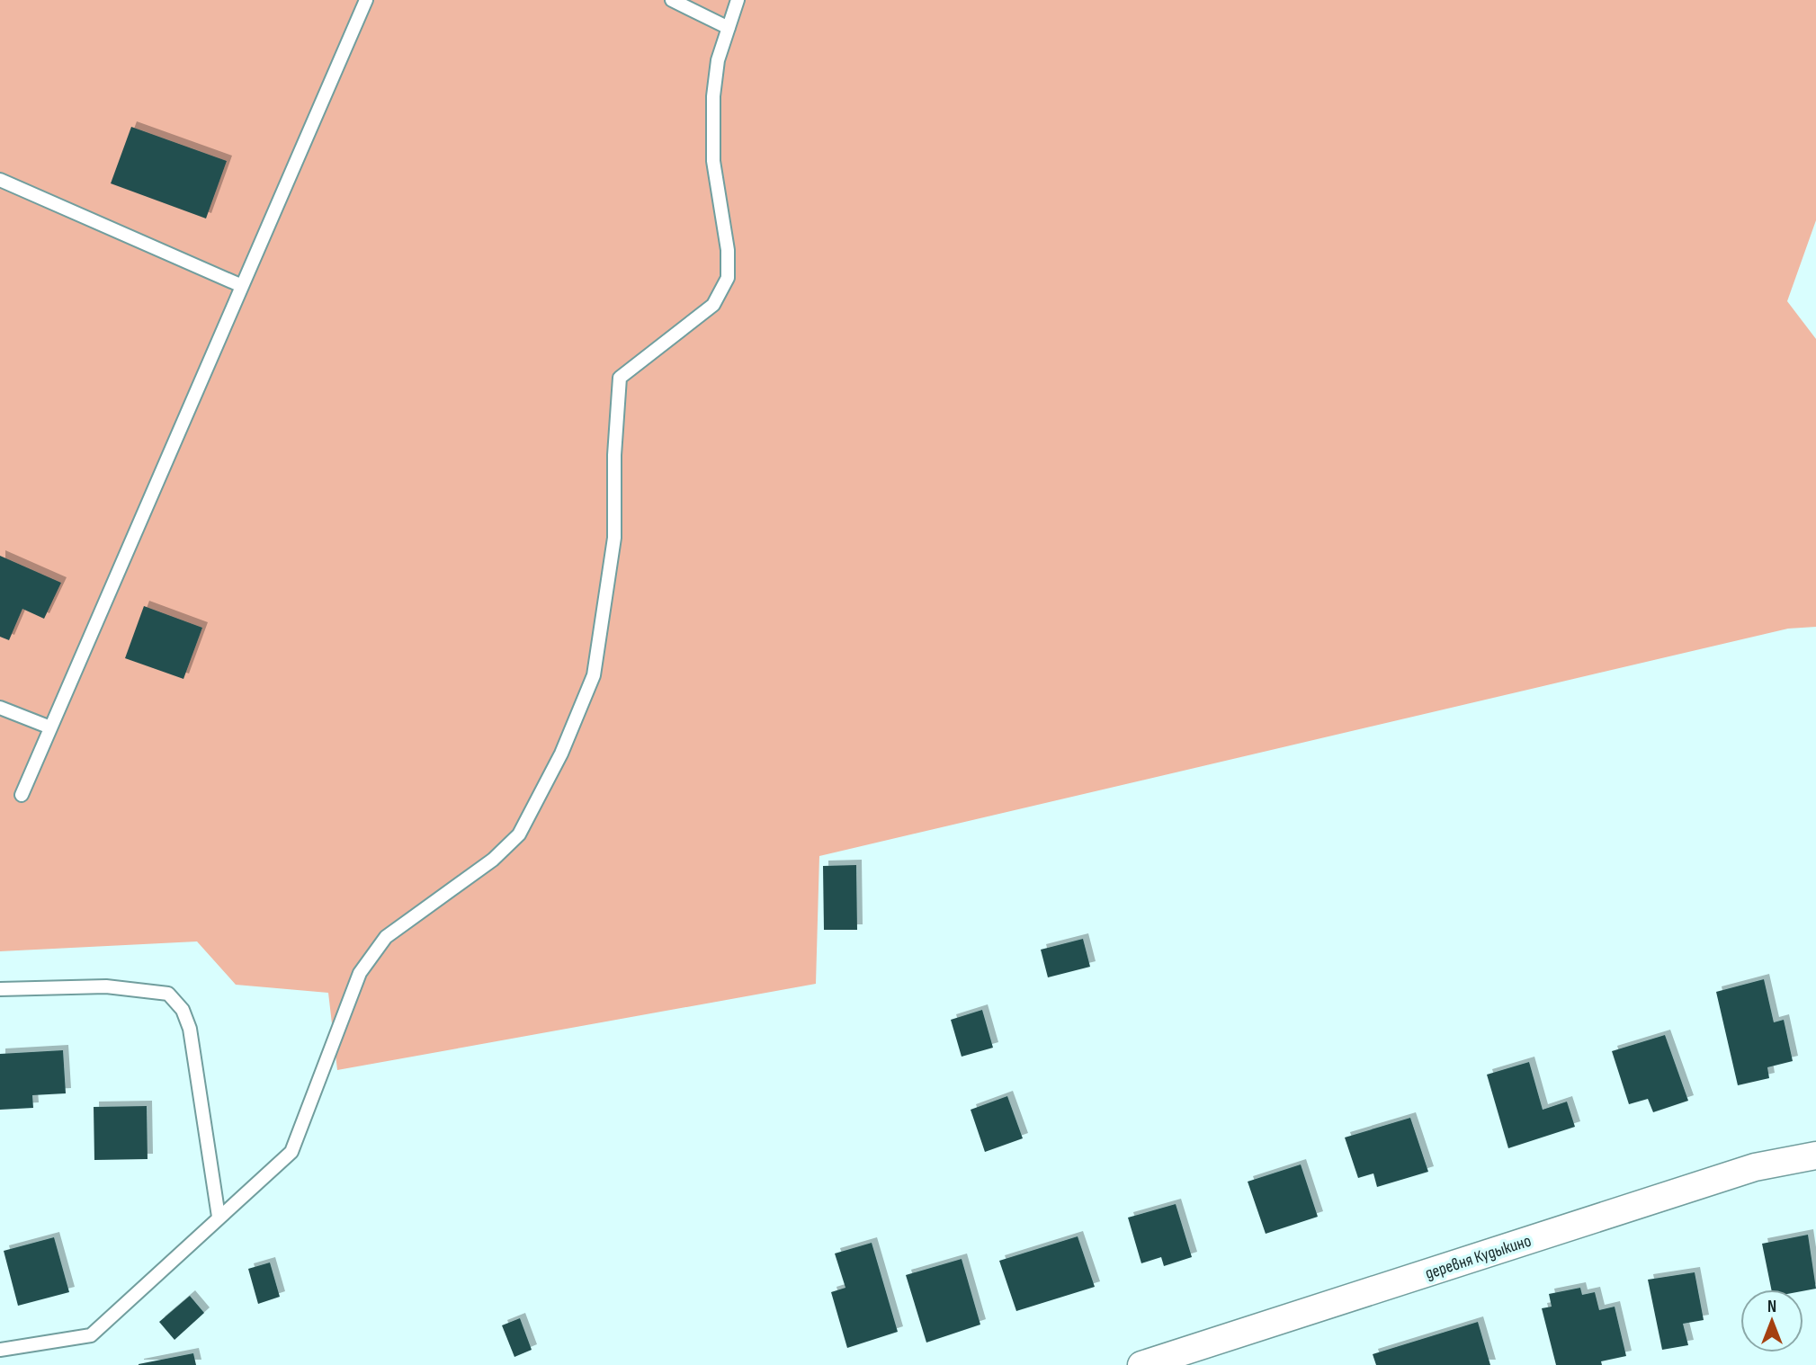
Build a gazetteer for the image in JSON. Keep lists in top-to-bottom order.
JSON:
{
  "streets": {
    "street": ["деревня Кудыкино"]
  },
  "north": "top"
}
